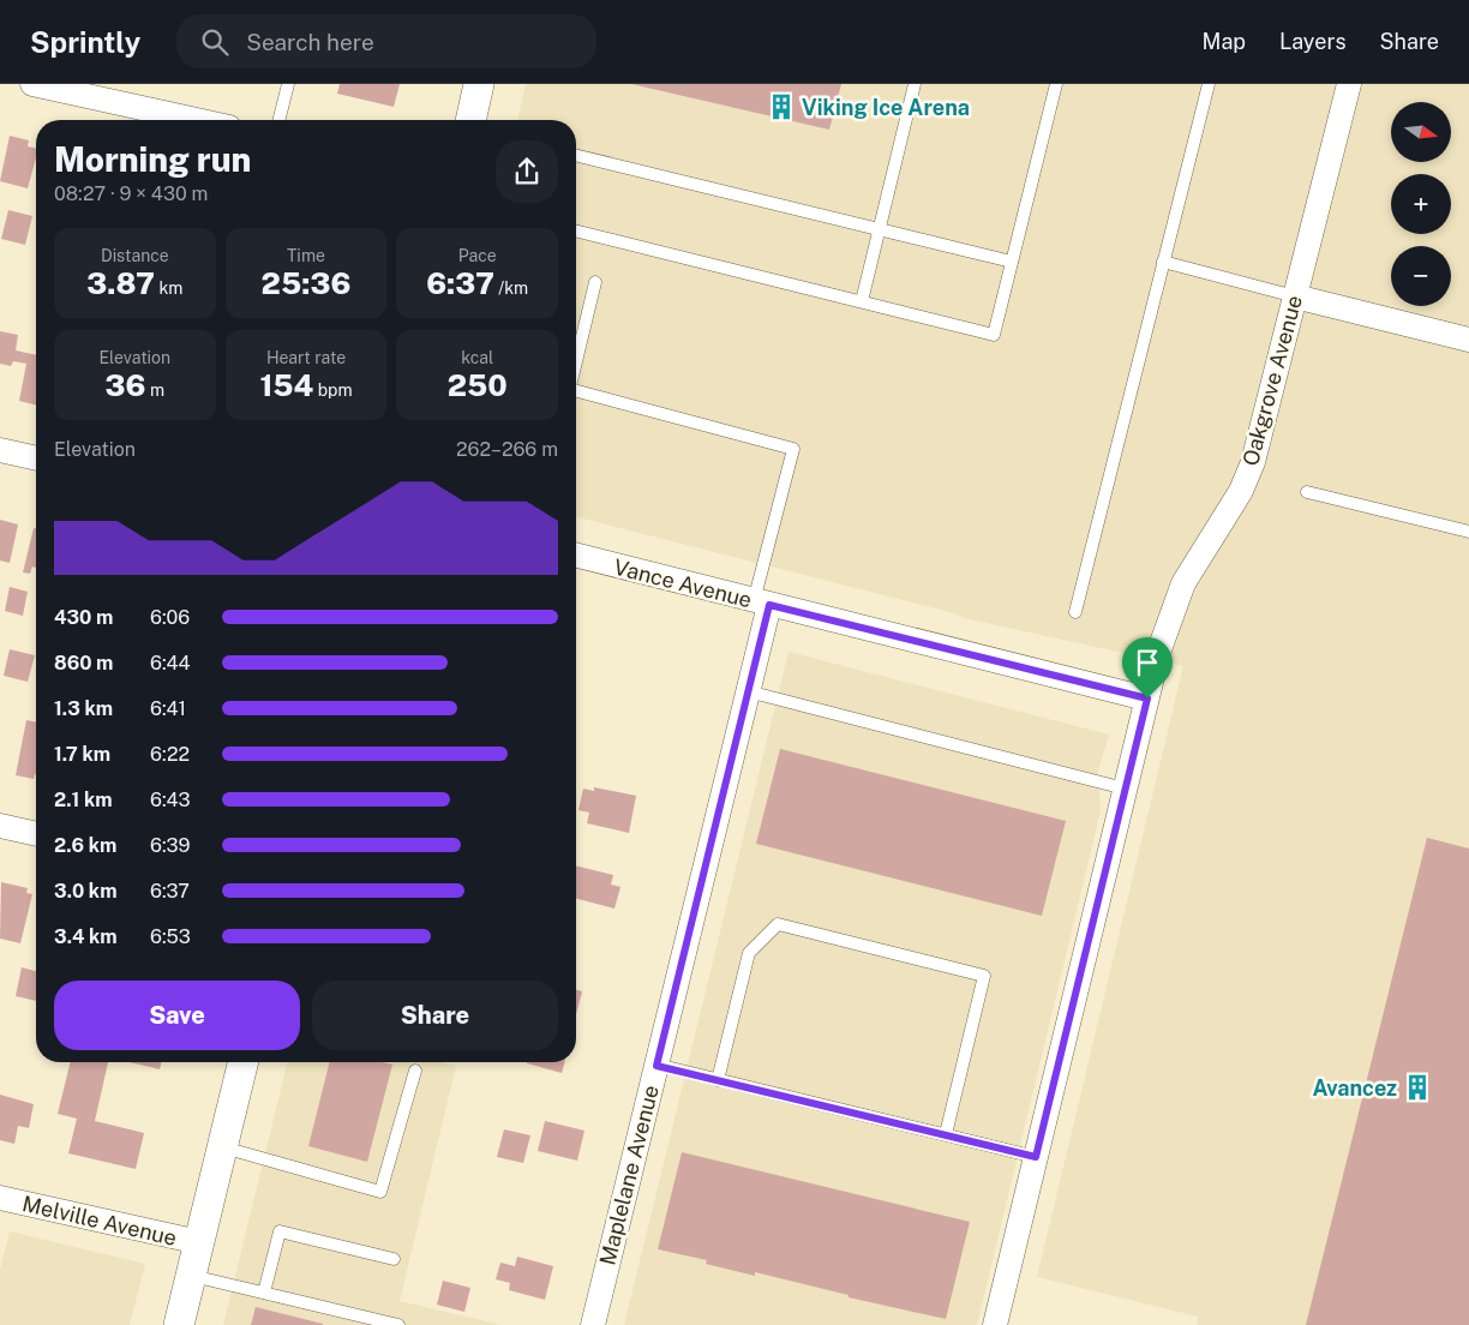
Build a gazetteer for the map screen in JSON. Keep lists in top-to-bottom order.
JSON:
{
  "streets": {
    "street": [
      "Oakgrove Avenue",
      "Vance Avenue",
      "Maplelane Avenue",
      "Melville Avenue"
    ]
  },
  "crossings": [
    ["Oakgrove Avenue", "Vance Avenue"],
    ["Vance Avenue", "Maplelane Avenue"]
  ],
  "places": {
    "building": ["Viking Ice Arena", "Avancez"]
  },
  "north": "right",
  "page": {
    "header": "Sprintly",
    "search": "Search here",
    "nav": ["Map", "Layers", "Share"],
    "map_buttons": ["+", "−"],
    "heading": ["Morning run", "08:27 · 9 × 430 m"],
    "stats": [
      ["Distance", "3.87 km"],
      ["Time", "25:36"],
      ["Pace", "6:37 /km"],
      ["Elevation", "36 m"],
      ["Heart rate", "154 bpm"],
      ["kcal", "250"]
    ],
    "chart": ["Elevation", "262–266 m"],
    "list": [
      {
        "name": "430 m",
        "note": "6:06"
      },
      {
        "name": "860 m",
        "note": "6:44"
      },
      {
        "name": "1.3 km",
        "note": "6:41"
      },
      {
        "name": "1.7 km",
        "note": "6:22"
      },
      {
        "name": "2.1 km",
        "note": "6:43"
      },
      {
        "name": "2.6 km",
        "note": "6:39"
      },
      {
        "name": "3.0 km",
        "note": "6:37"
      },
      {
        "name": "3.4 km",
        "note": "6:53"
      }
    ],
    "buttons": ["Save", "Share"]
  }
}
